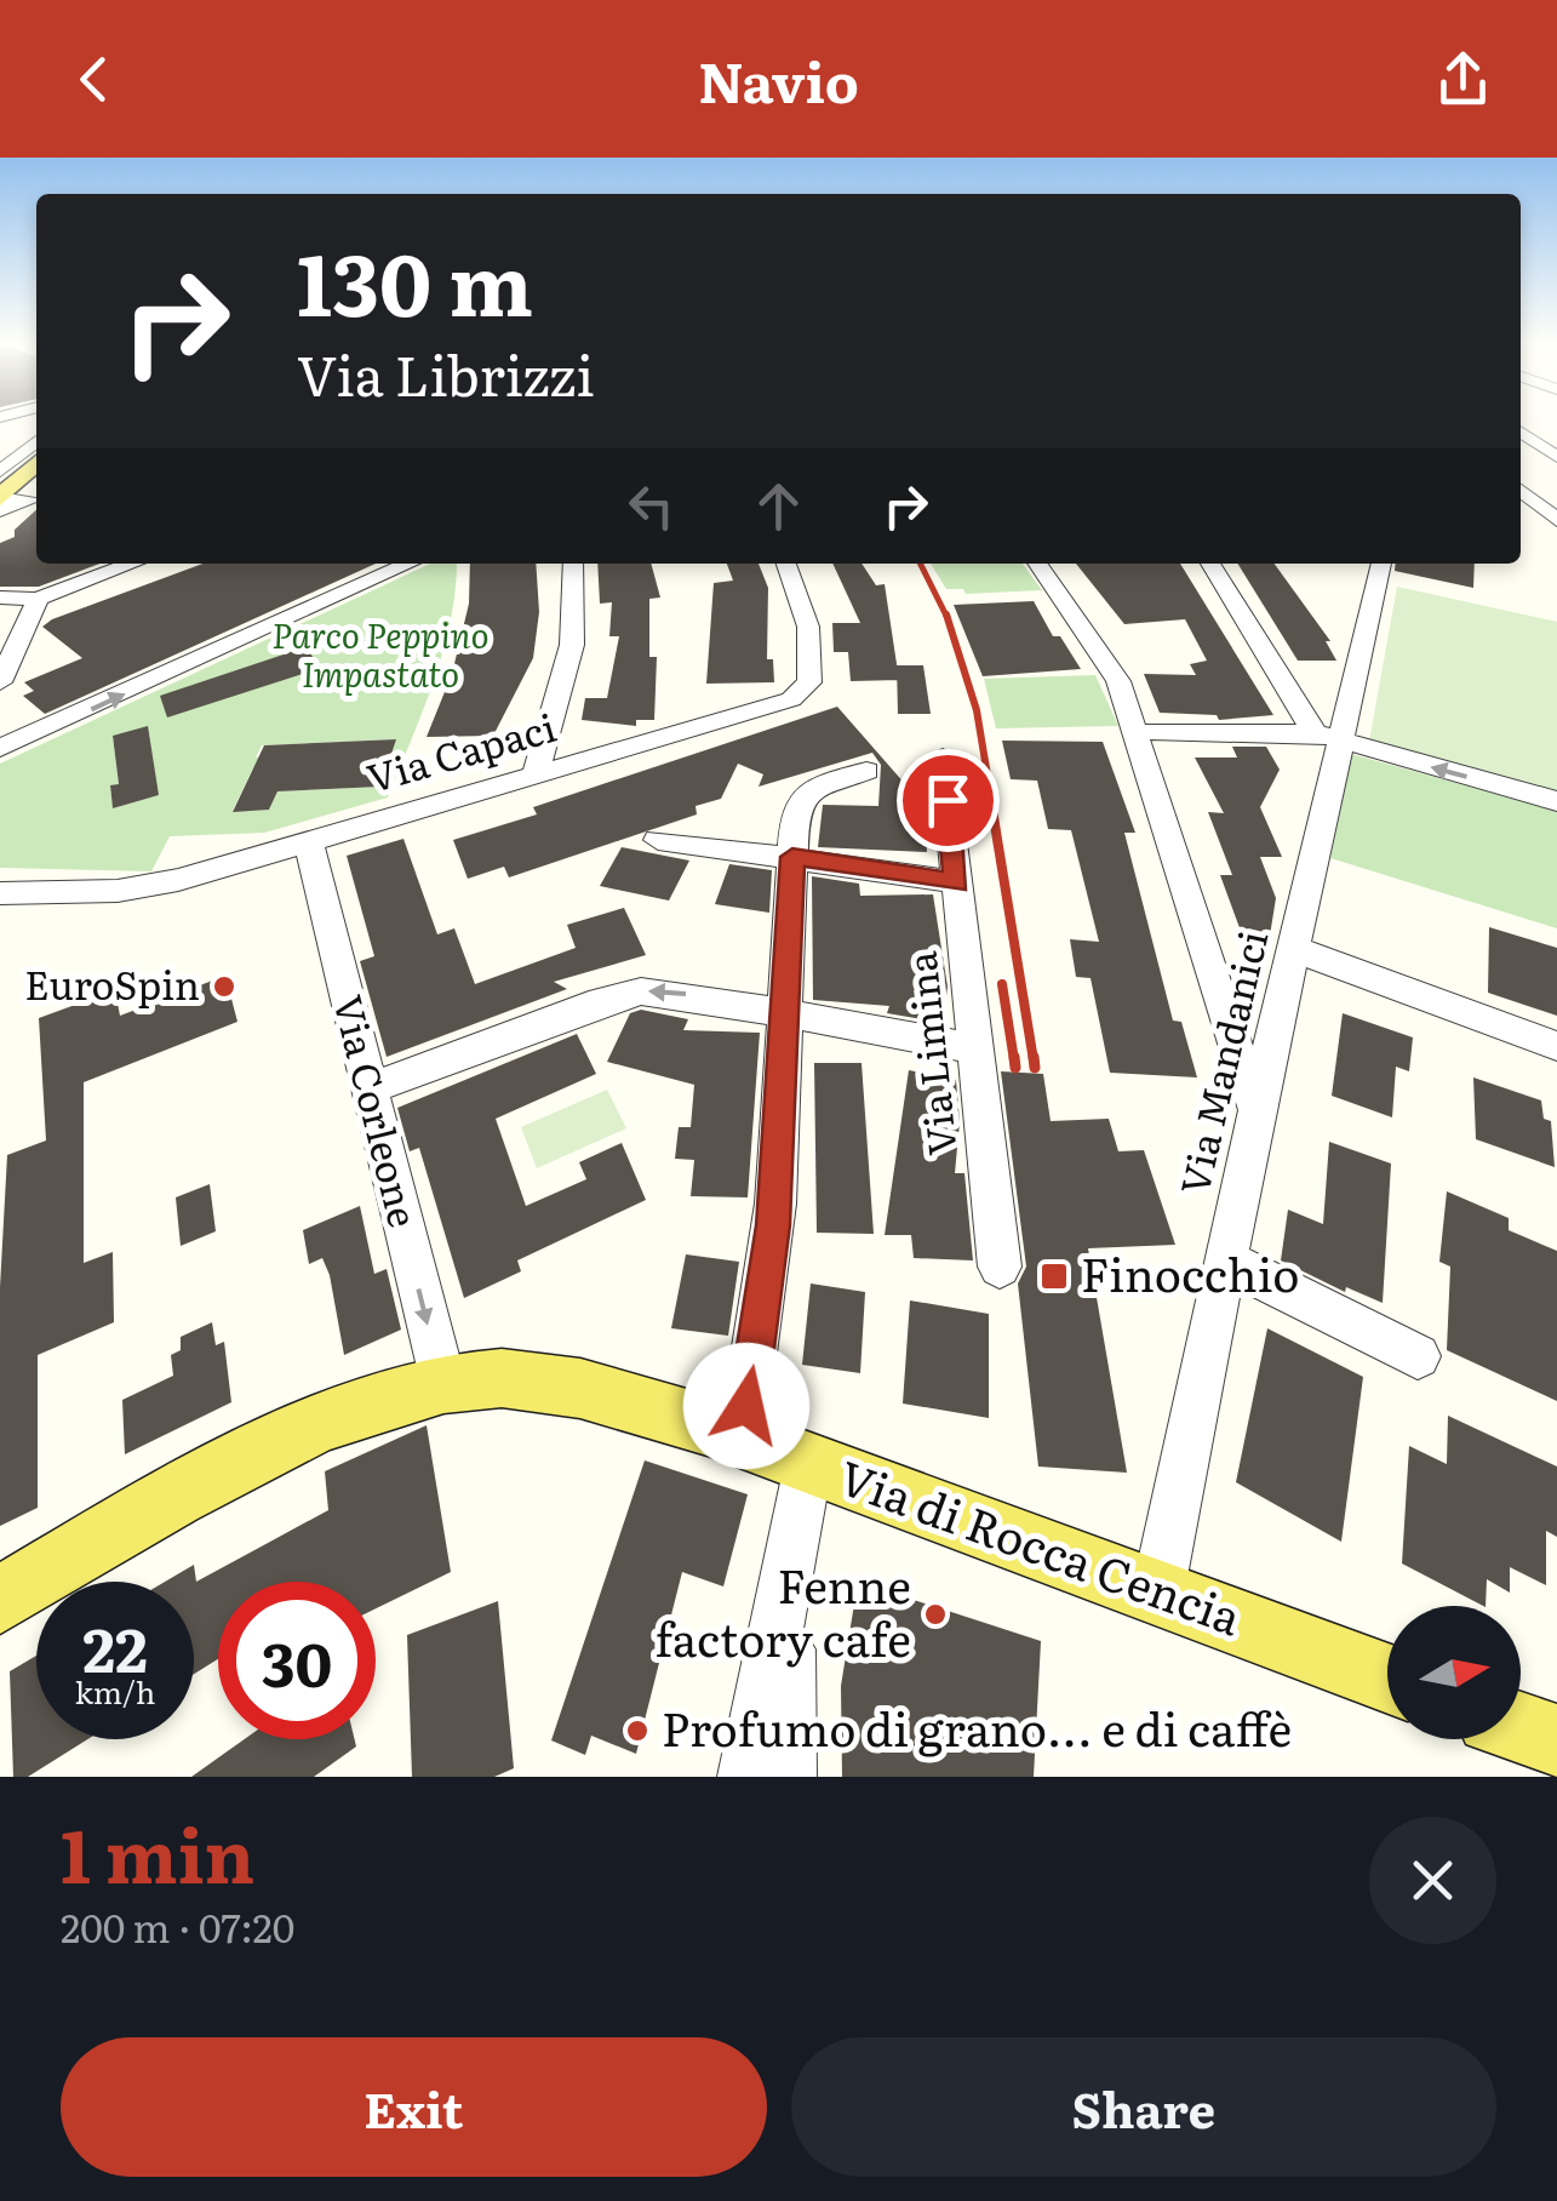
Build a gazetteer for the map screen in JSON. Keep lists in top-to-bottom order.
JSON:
{
  "streets": {
    "main road": ["Via di Rocca Cencia"],
    "street": [
      "Via Capaci",
      "Via Limina",
      "Via Mandanici",
      "Via Corleone"
    ]
  },
  "crossings": [
    ["Via Capaci", "Via Corleone"],
    ["Via Mandanici", "Via di Rocca Cencia"],
    ["Via Corleone", "Via di Rocca Cencia"]
  ],
  "one_way": ["Via Corleone"],
  "parks": ["Parco Peppino Impastato"],
  "places": {
    "other": ["EuroSpin", "Fenne factory cafe", "Profumo di grano... e di caffè"],
    "transit": ["Finocchio"]
  },
  "north": "right",
  "page": {
    "header": "Navio",
    "turn": ["130 m", "Via Librizzi"],
    "speed": "22 km/h",
    "limit": "30",
    "heading": ["1 min", "200 m · 07:20"],
    "buttons": ["Exit", "Share"]
  }
}
